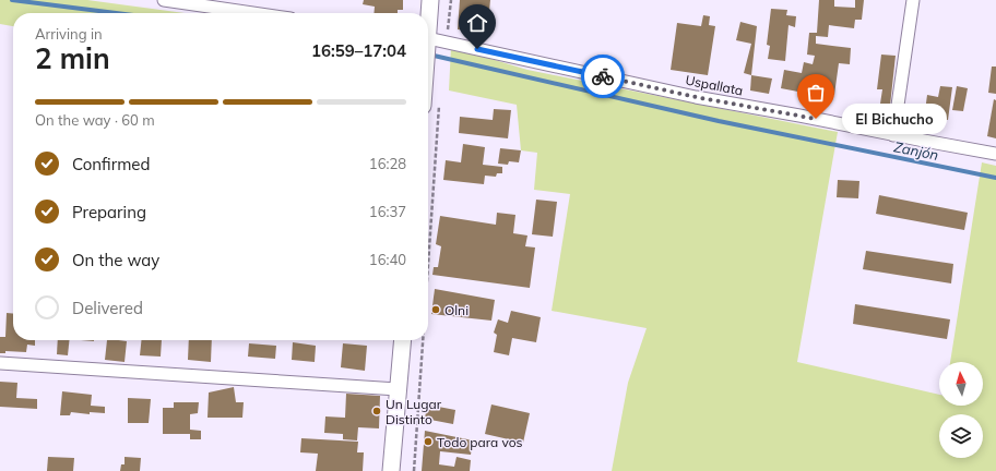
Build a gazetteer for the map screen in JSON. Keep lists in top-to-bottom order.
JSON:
{
  "streets": {
    "street": ["Uspallata"]
  },
  "water": ["Zanjón"],
  "places": [
    "El Bichucho",
    "Olni",
    "Un Lugar Distinto",
    "Todo para vos"
  ],
  "north": "top",
  "page": {
    "heading": ["2 min", "Arriving in", "16:59–17:04"],
    "bar": "On the way · 60 m",
    "bubble": "El Bichucho",
    "list": [
      ["Confirmed", "16:28"],
      ["Preparing", "16:37"],
      ["On the way", "16:40"],
      "Delivered"
    ]
  }
}
